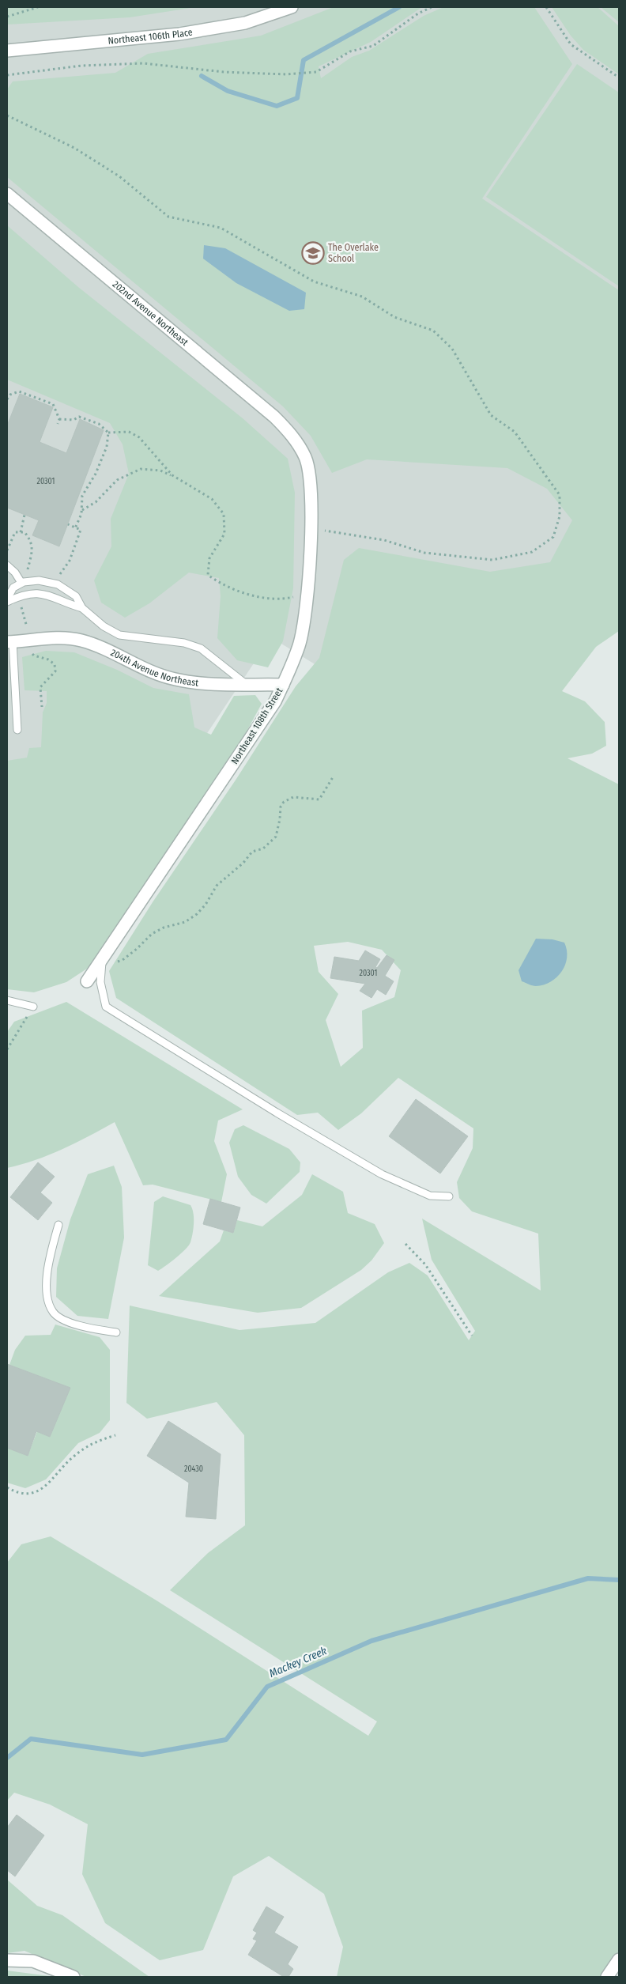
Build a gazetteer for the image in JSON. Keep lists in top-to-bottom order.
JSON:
{
  "streets": {
    "street": [
      "Northeast 106th Place",
      "202nd Avenue Northeast",
      "204th Avenue Northeast",
      "Northeast 108th Street"
    ]
  },
  "crossings": [
    ["202nd Avenue Northeast", "Northeast 108th Street"],
    ["204th Avenue Northeast", "Northeast 108th Street"]
  ],
  "water": ["Mackey Creek"],
  "places": {
    "school or university": ["The Overlake School"]
  },
  "house_numbers": ["20301", "20301", "20430"]
}
